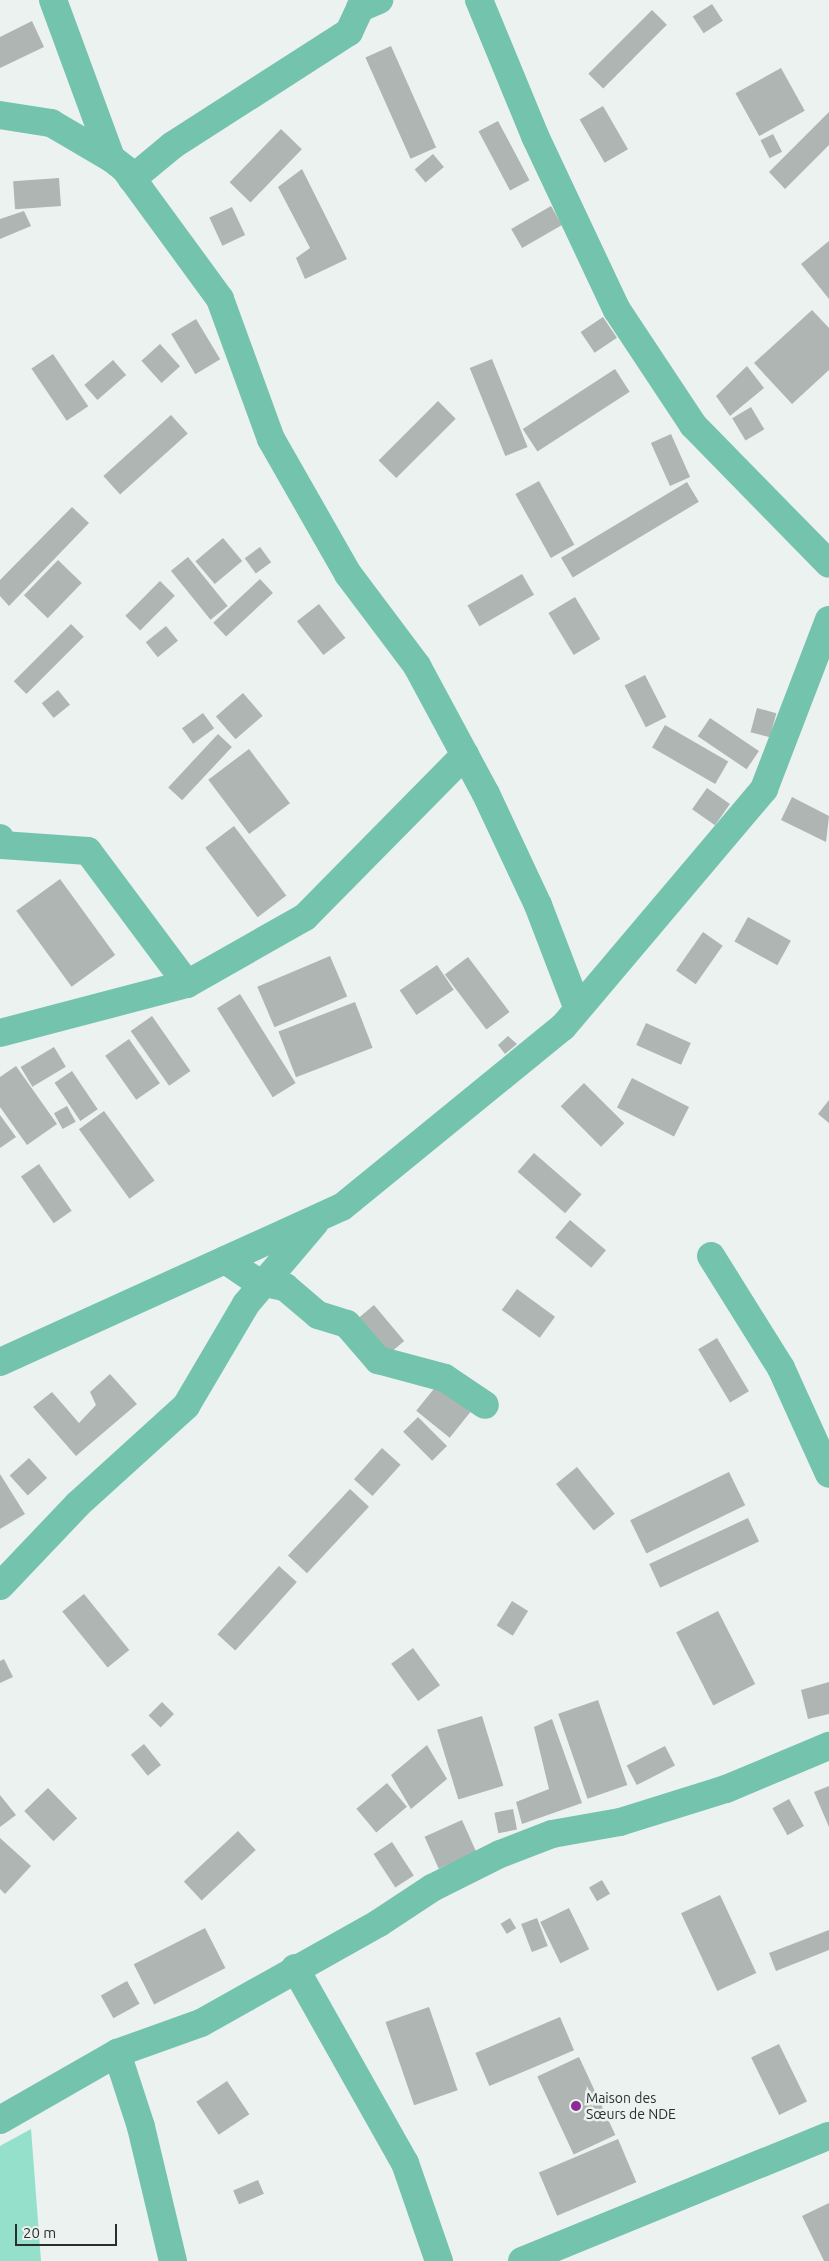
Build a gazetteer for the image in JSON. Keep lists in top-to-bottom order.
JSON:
{
  "places": ["Maison des Sœurs de NDE"],
  "scale_bar": "20 m"
}
